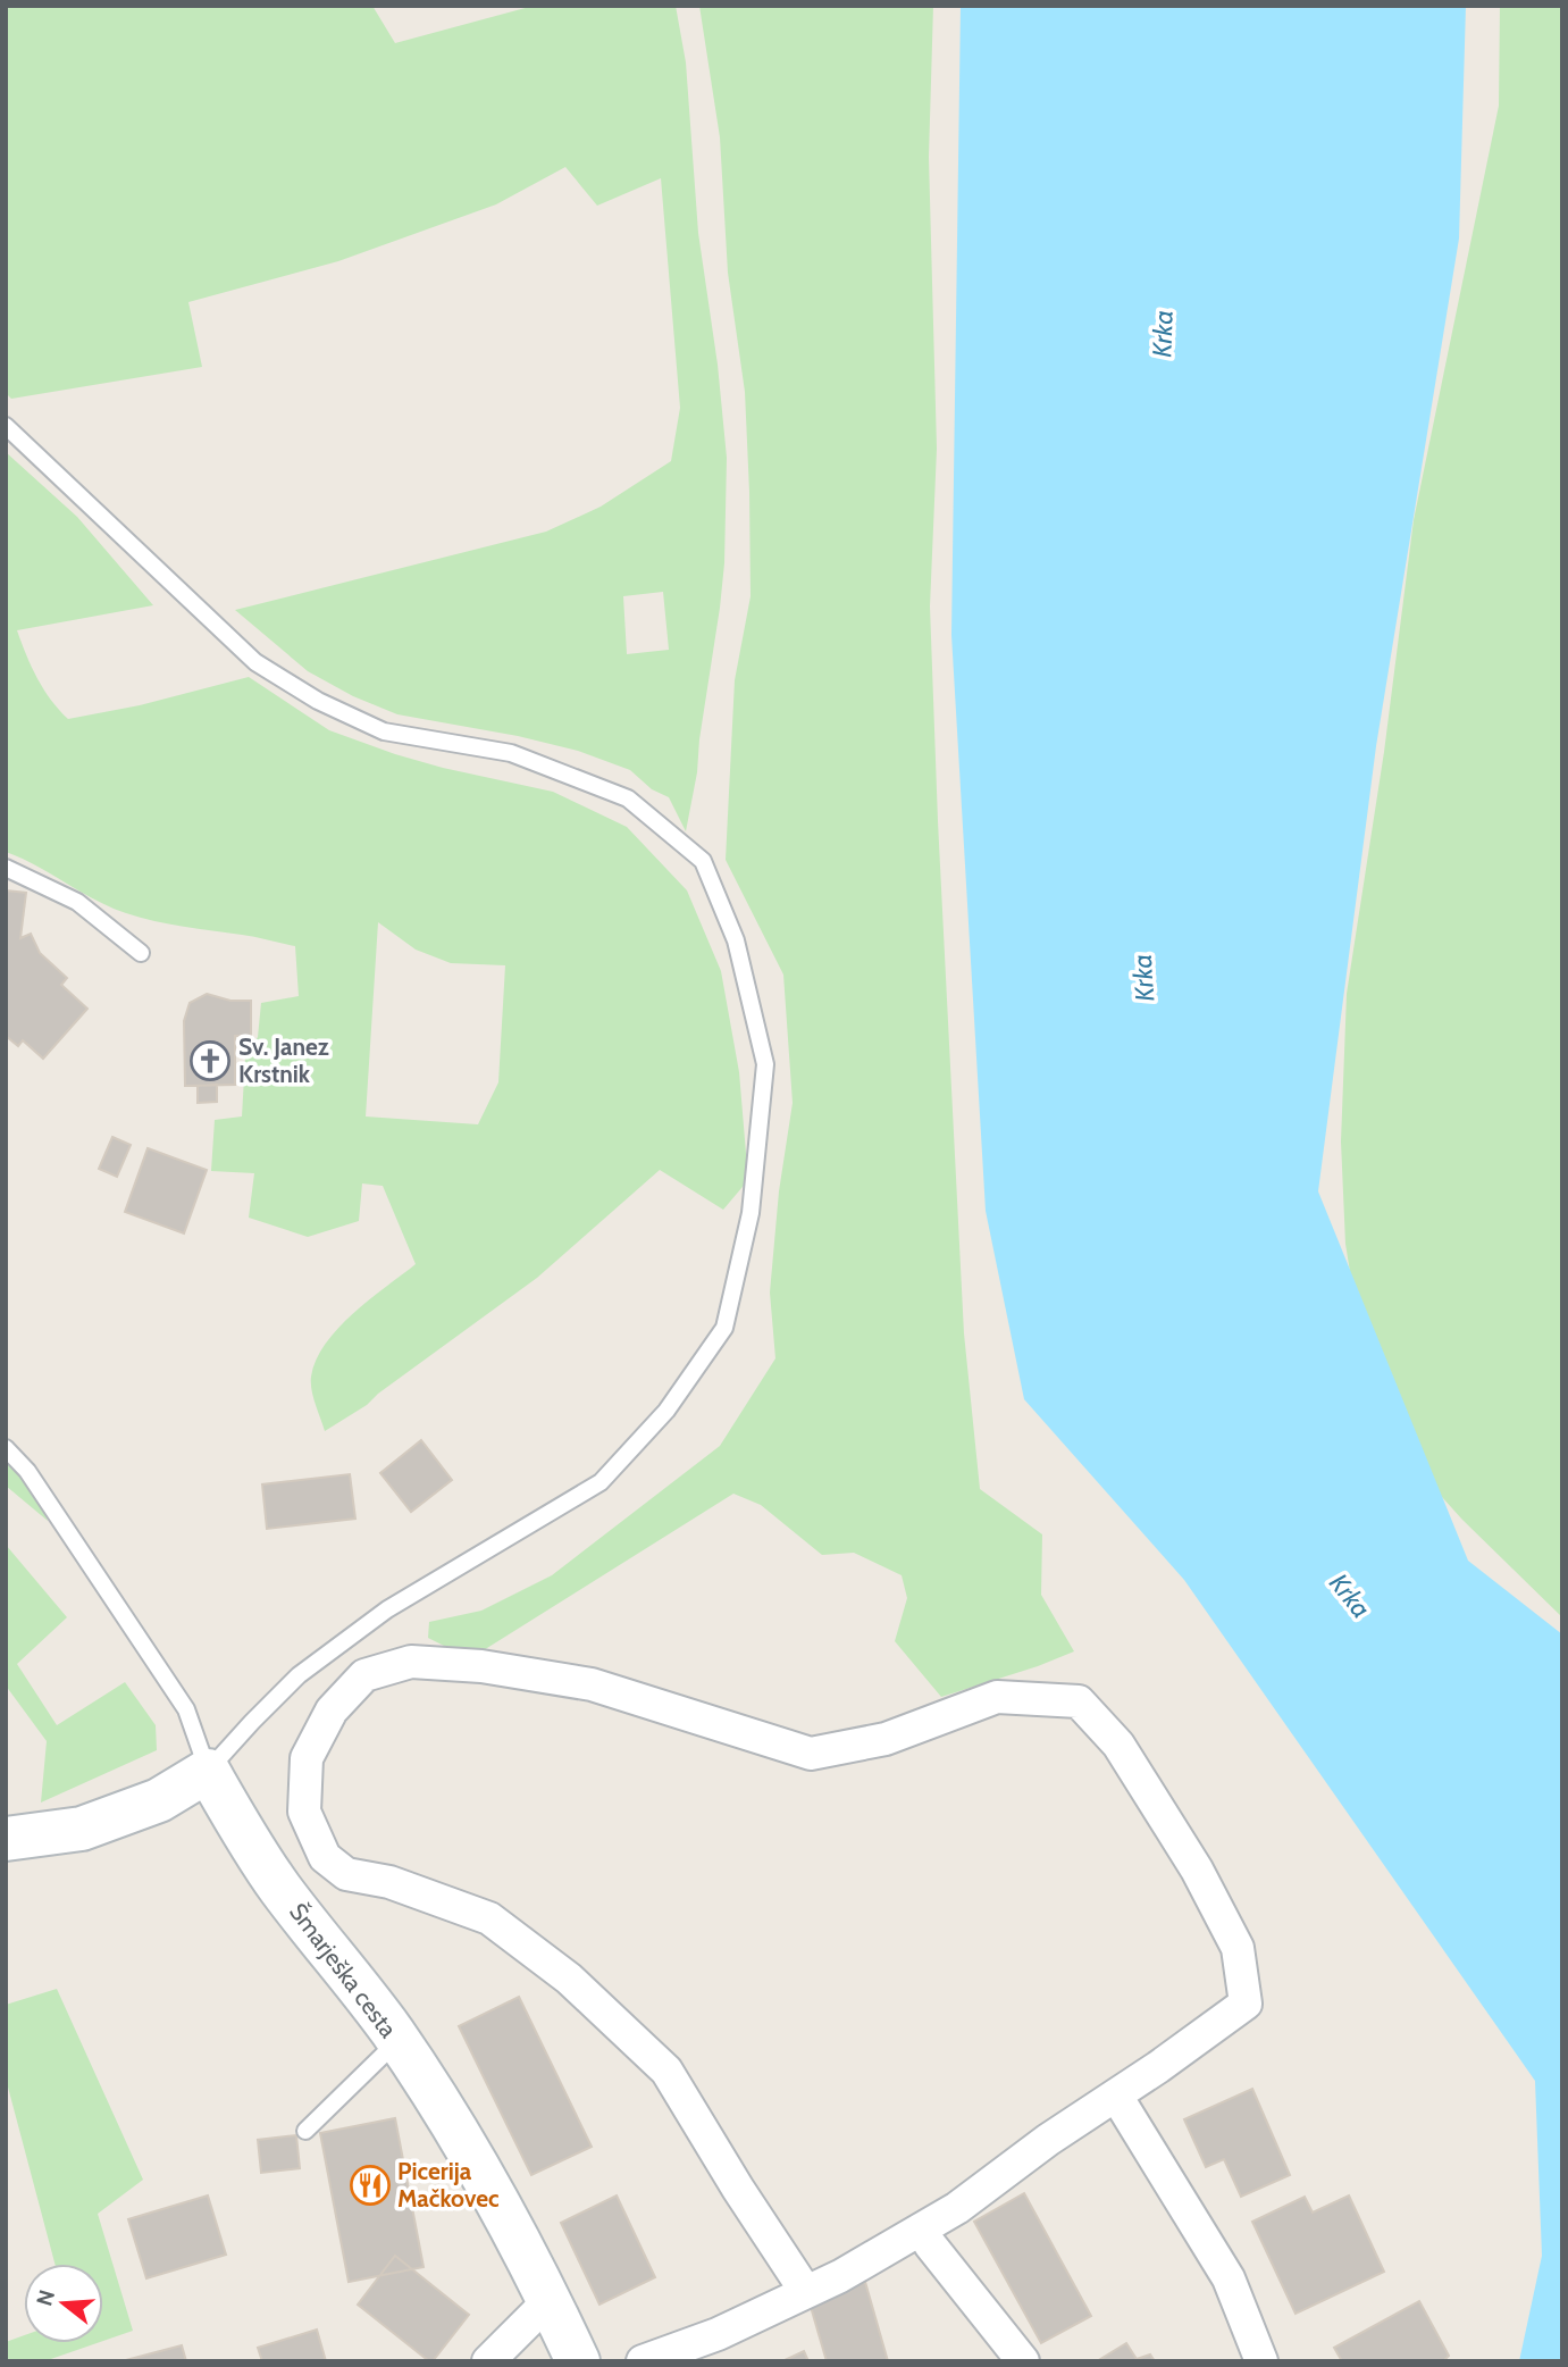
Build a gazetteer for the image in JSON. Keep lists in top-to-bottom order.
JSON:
{
  "streets": {
    "street": ["Šmarješka cesta"]
  },
  "water": ["Krka"],
  "places": {
    "church": ["Sv. Janez Krstnik"],
    "restaurant": ["Picerija Mačkovec"]
  },
  "north": "left"
}
